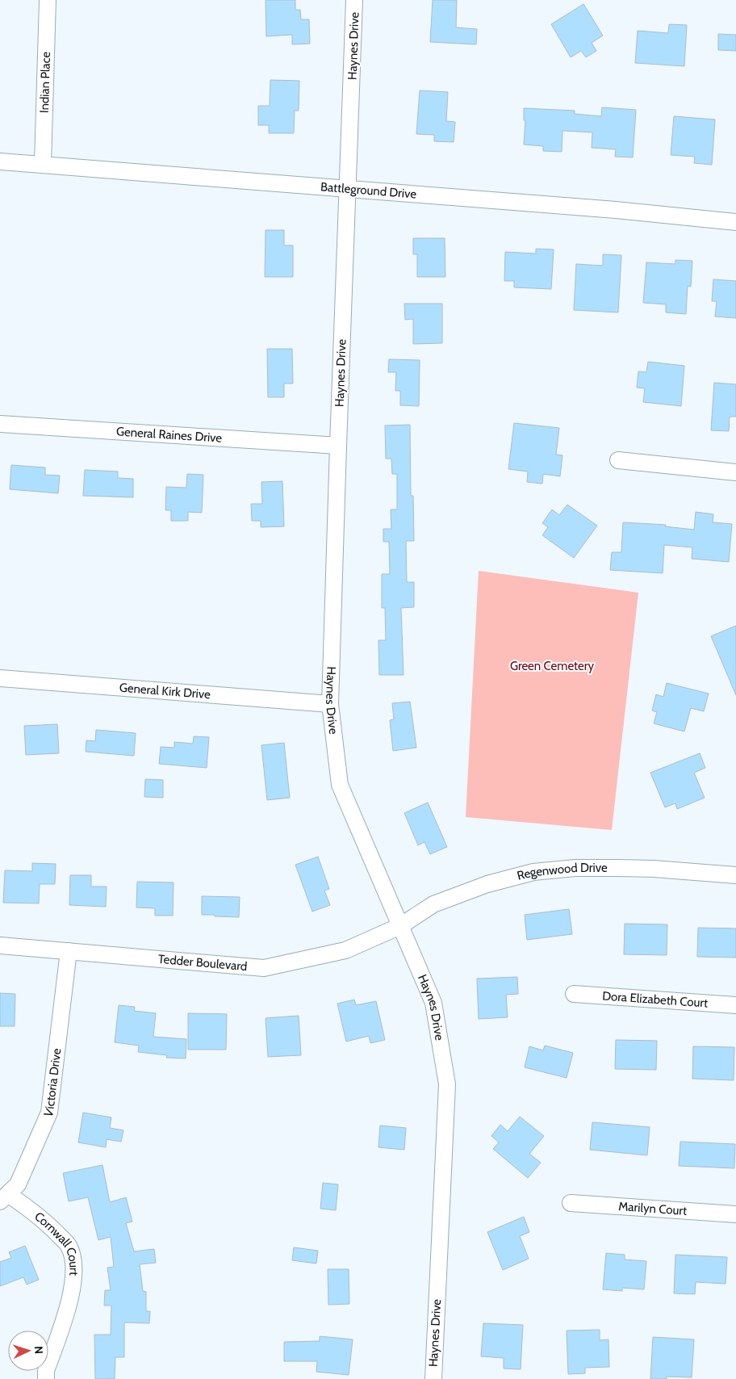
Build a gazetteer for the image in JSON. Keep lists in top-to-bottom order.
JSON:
{
  "streets": {
    "street": [
      "Haynes Drive",
      "Indian Place",
      "Battleground Drive",
      "General Raines Drive",
      "General Kirk Drive",
      "Regenwood Drive",
      "Tedder Boulevard",
      "Dora Elizabeth Court",
      "Victoria Drive",
      "Marilyn Court",
      "Cornwall Court"
    ]
  },
  "crossings": [
    ["Haynes Drive", "Battleground Drive"],
    ["Haynes Drive", "General Raines Drive"],
    ["Haynes Drive", "General Kirk Drive"],
    ["Haynes Drive", "Regenwood Drive"],
    ["Haynes Drive", "Tedder Boulevard"],
    ["Indian Place", "Battleground Drive"],
    ["Regenwood Drive", "Tedder Boulevard"],
    ["Tedder Boulevard", "Victoria Drive"],
    ["Victoria Drive", "Cornwall Court"]
  ],
  "parks": ["Green Cemetery"],
  "north": "right"
}
